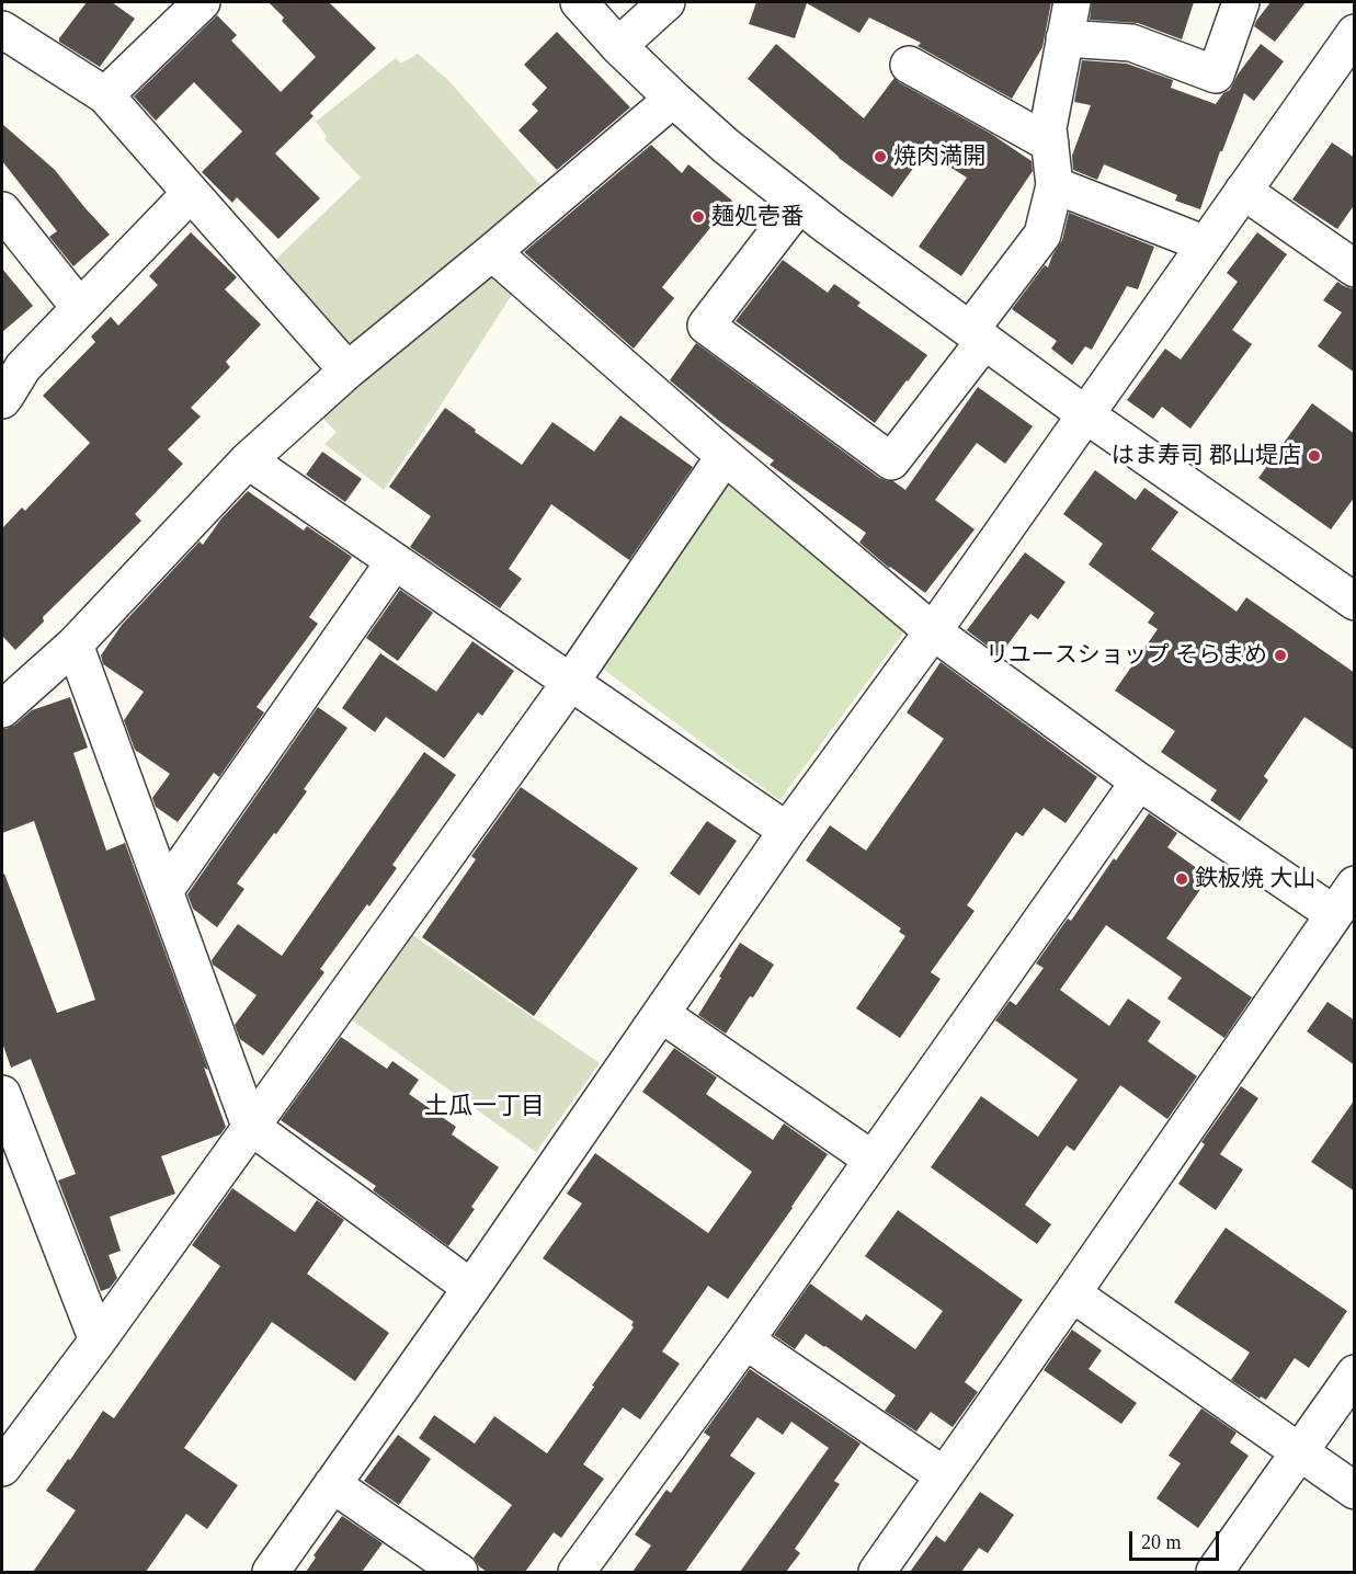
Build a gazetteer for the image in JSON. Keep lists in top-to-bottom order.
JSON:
{
  "districts": ["土瓜一丁目"],
  "places": [
    "焼肉満開",
    "麺処壱番",
    "はま寿司 郡山堤店",
    "リユースショップ そらまめ",
    "鉄板焼 大山"
  ],
  "scale_bar": "20 m"
}
